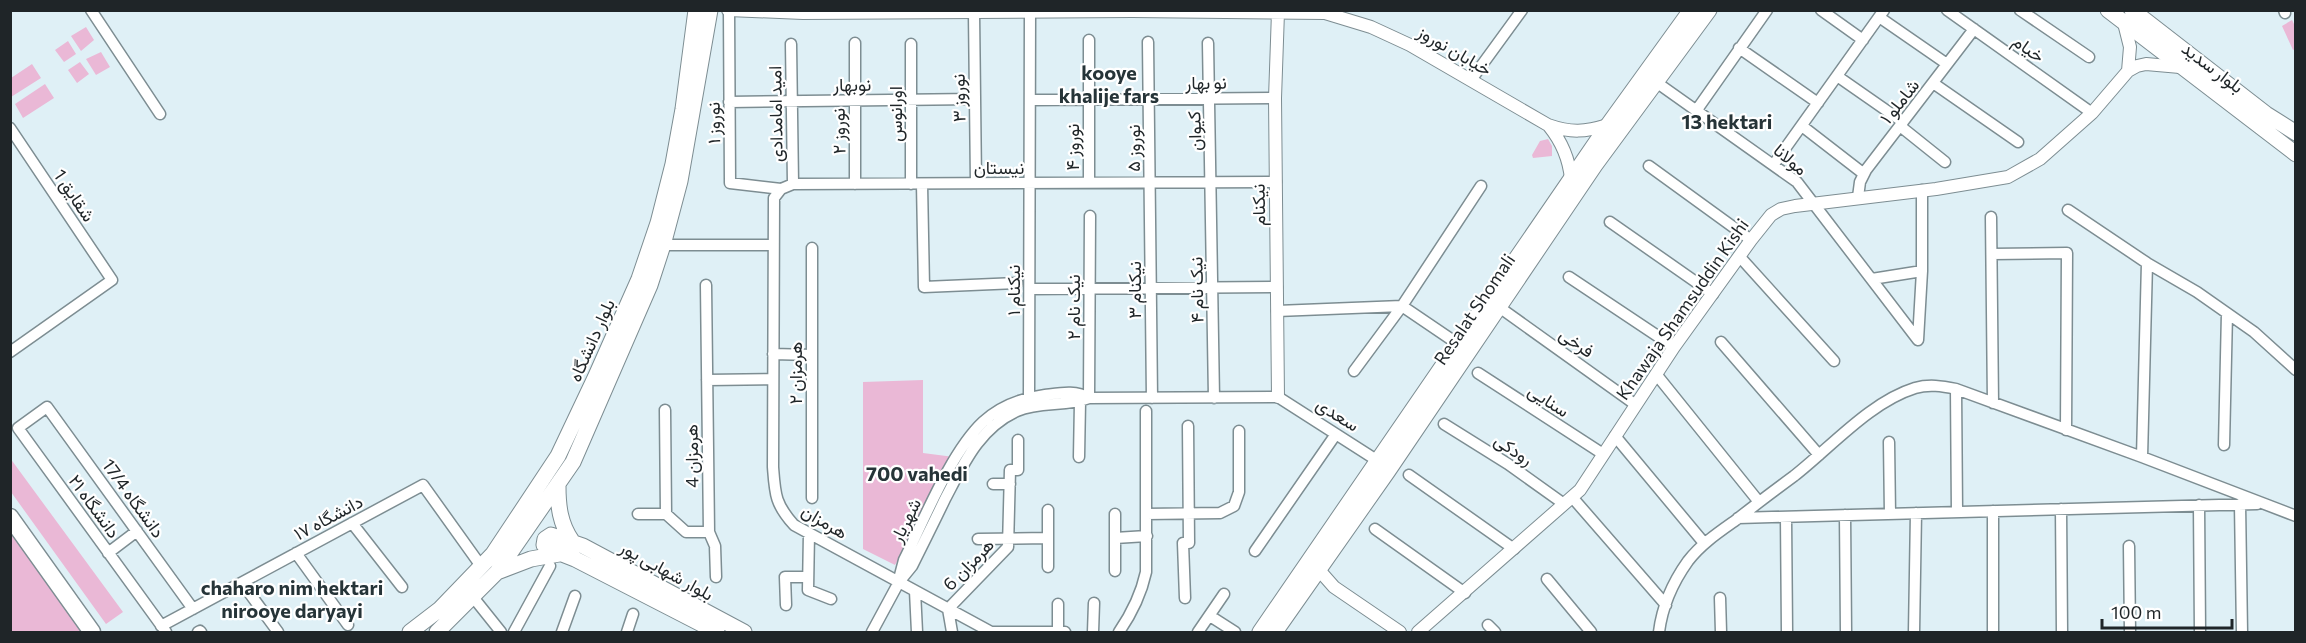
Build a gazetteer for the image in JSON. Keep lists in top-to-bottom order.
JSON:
{
  "streets": {
    "main road": [
      "بلوار سدید",
      "Resalat Shomali",
      "بلوار دانشگاه",
      "بلوار شهابی پور"
    ],
    "street": [
      "خیام",
      "خیابان نوروز",
      "نو بهار",
      "نوبهار",
      "نوروز ۳",
      "شاملو ۱",
      "امید امامدادی",
      "اورانوس",
      "نوروز ۱",
      "نوروز ۲",
      "کیوان",
      "نوروز ۴",
      "نوروز ۵",
      "مولانا",
      "نیستان",
      "شقایق 1",
      "نیکنام",
      "نیکنام ۱",
      "نیکنام ۳",
      "نیک نام ۴",
      "نیک نام ۲",
      "Khawaja Shamsuddin Kishi",
      "فرخی",
      "هرمزان ۲",
      "سنایی",
      "سعدی",
      "رودکی",
      "هرمزان 4",
      "دانشگاه 17/4",
      "دانشگاه ۲۱",
      "دانشگاه ۱۷",
      "شهریار",
      "هرمزان",
      "هرمزان 6"
    ]
  },
  "crossings": [
    ["خیام", "شاملو ۱"],
    ["خیام", "Khawaja Shamsuddin Kishi"],
    ["خیابان نوروز", "نوروز ۳"],
    ["خیابان نوروز", "نوروز ۱"],
    ["خیابان نوروز", "نیکنام"],
    ["خیابان نوروز", "Resalat Shomali"],
    ["نو بهار", "کیوان"],
    ["نو بهار", "نوروز ۴"],
    ["نو بهار", "نوروز ۵"],
    ["نو بهار", "نیکنام"],
    ["نو بهار", "نیکنام ۱"],
    ["نوبهار", "نوروز ۳"],
    ["نوبهار", "امید امامدادی"],
    ["نوبهار", "اورانوس"],
    ["نوبهار", "نوروز ۱"],
    ["نوبهار", "نوروز ۲"],
    ["نوروز ۳", "نیستان"],
    ["شاملو ۱", "Khawaja Shamsuddin Kishi"],
    ["امید امامدادی", "نیستان"],
    ["اورانوس", "نیستان"],
    ["نوروز ۱", "نیستان"],
    ["نوروز ۲", "نیستان"],
    ["کیوان", "نیستان"],
    ["کیوان", "نیک نام ۴"],
    ["نوروز ۴", "نیستان"],
    ["نوروز ۵", "نیستان"],
    ["نوروز ۵", "نیکنام ۳"],
    ["مولانا", "Resalat Shomali"],
    ["مولانا", "Khawaja Shamsuddin Kishi"],
    ["نیستان", "نیکنام"],
    ["نیستان", "نیکنام ۱"],
    ["نیستان", "نیکنام ۳"],
    ["نیستان", "نیک نام ۴"],
    ["نیکنام", "سعدی"],
    ["نیکنام", "شهریار"],
    ["نیکنام ۱", "شهریار"],
    ["نیکنام ۳", "شهریار"],
    ["نیک نام ۴", "شهریار"],
    ["نیک نام ۲", "شهریار"],
    ["Resalat Shomali", "فرخی"],
    ["Resalat Shomali", "سعدی"],
    ["Khawaja Shamsuddin Kishi", "فرخی"],
    ["Khawaja Shamsuddin Kishi", "سنایی"],
    ["Khawaja Shamsuddin Kishi", "رودکی"],
    ["بلوار دانشگاه", "دانشگاه ۱۷"],
    ["سعدی", "شهریار"],
    ["دانشگاه 17/4", "دانشگاه ۲۱"],
    ["دانشگاه 17/4", "دانشگاه ۱۷"],
    ["دانشگاه ۲۱", "دانشگاه ۱۷"],
    ["شهریار", "هرمزان"],
    ["هرمزان", "هرمزان 6"]
  ],
  "districts": [
    "kooye khalije fars",
    "13 hektari",
    "700 vahedi",
    "chaharo nim hektari nirooye daryayi"
  ],
  "scale_bar": "100 m"
}
